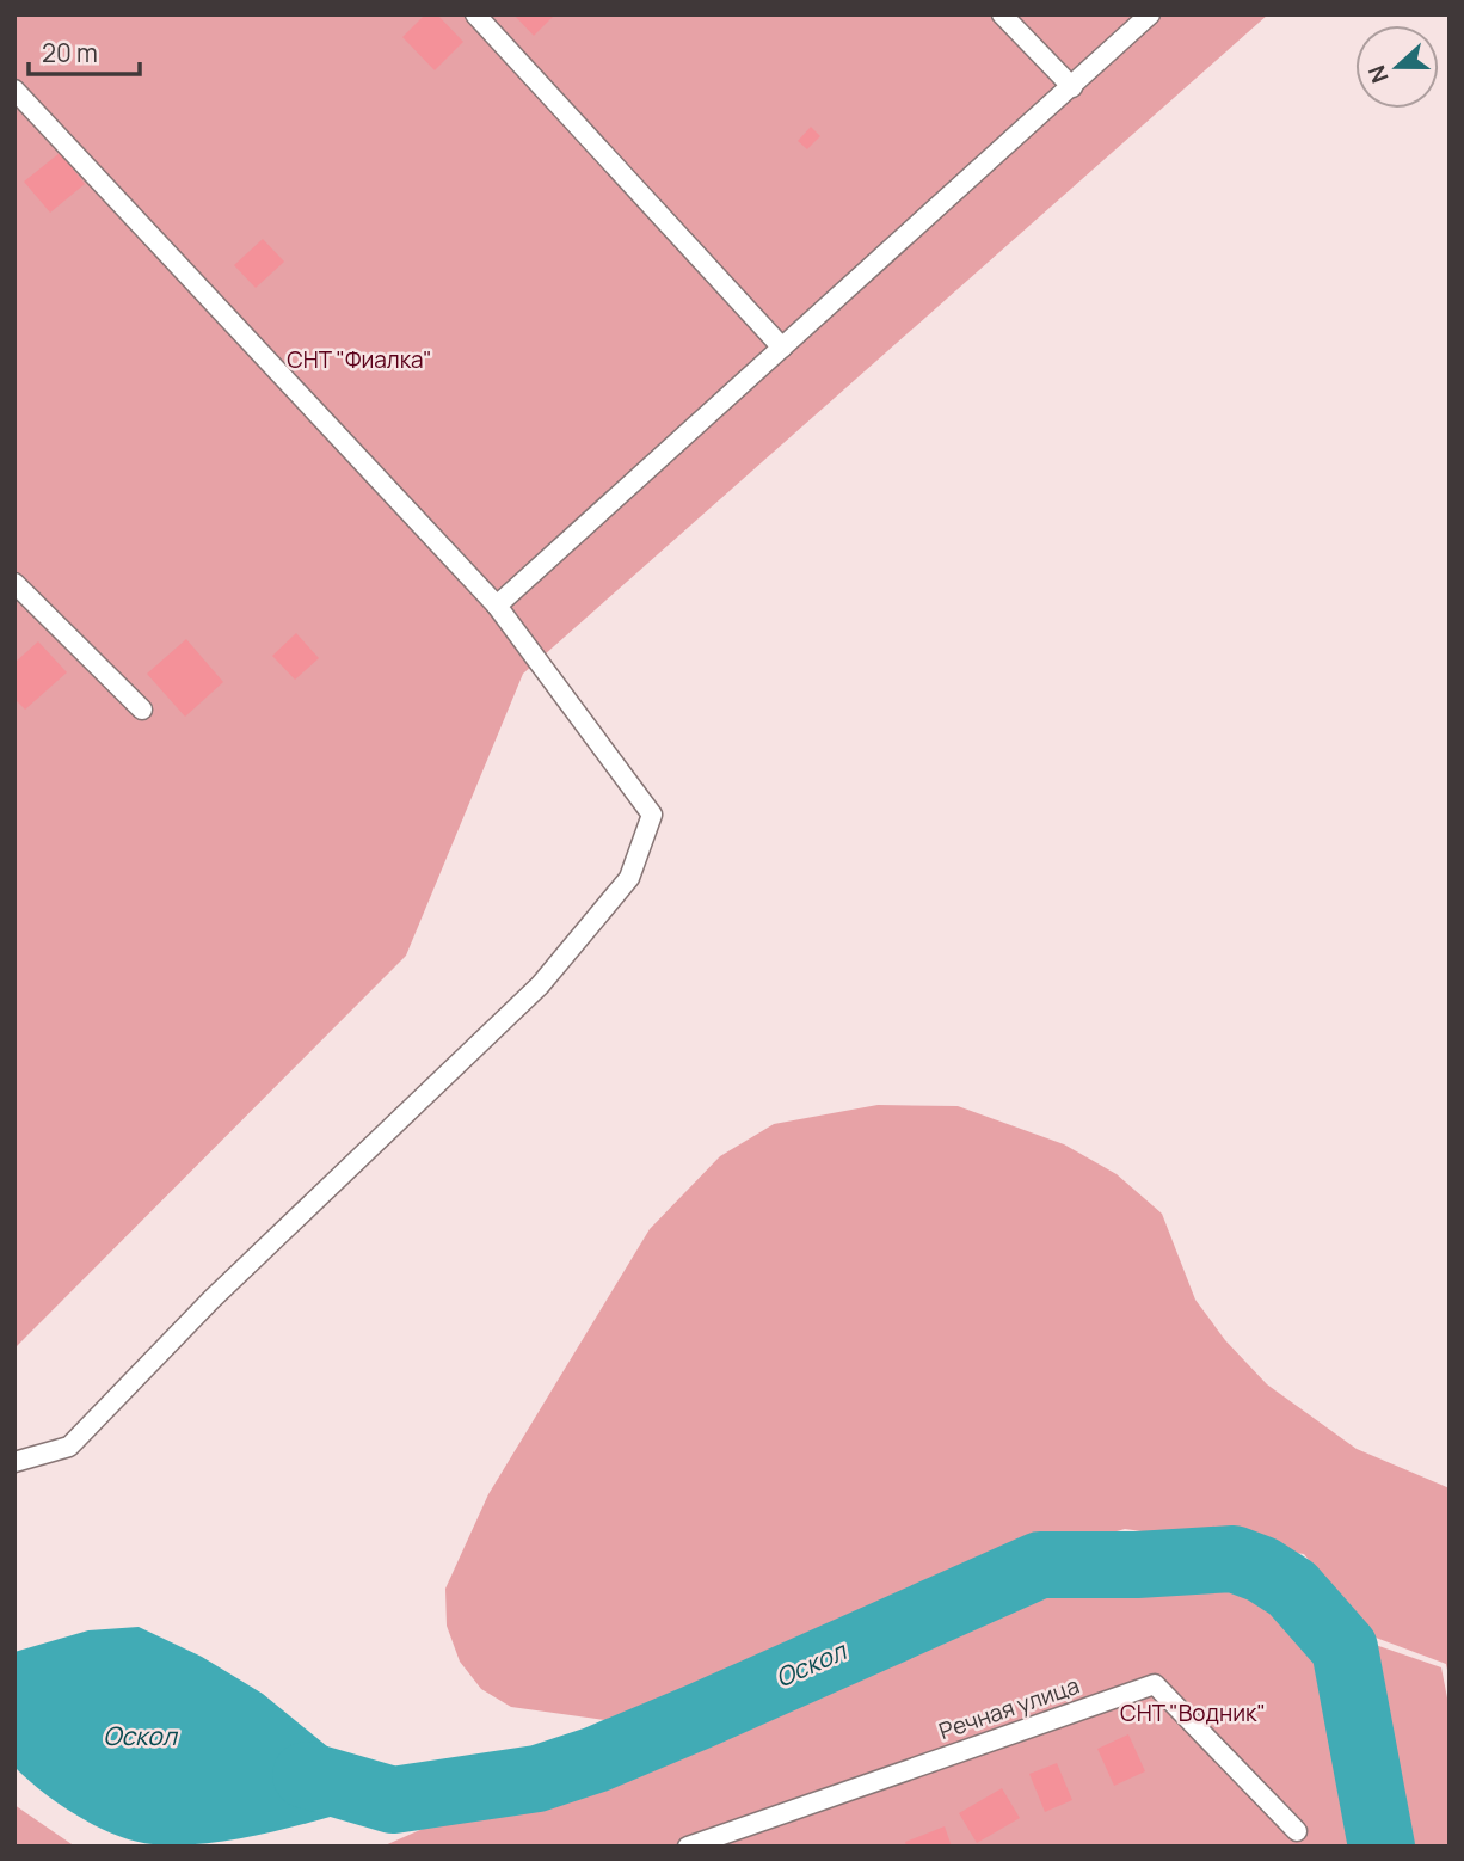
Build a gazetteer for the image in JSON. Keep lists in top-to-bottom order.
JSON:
{
  "streets": {
    "lane": ["Речная улица"]
  },
  "water": ["Оскол"],
  "parks": ["СНТ \"Фиалка\"", "СНТ \"Водник\""],
  "scale_bar": "20 m",
  "north": "left"
}
